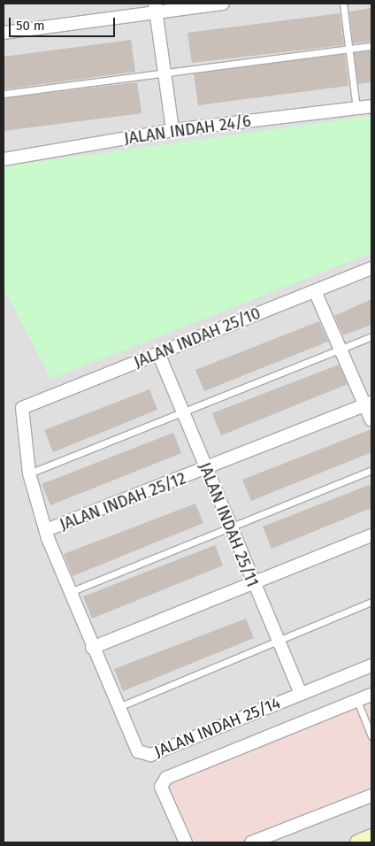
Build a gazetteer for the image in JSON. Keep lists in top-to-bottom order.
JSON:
{
  "streets": {
    "street": [
      "JALAN INDAH 24/6",
      "JALAN INDAH 25/10",
      "JALAN INDAH 25/12",
      "JALAN INDAH 25/11",
      "JALAN INDAH 25/14"
    ]
  },
  "crossings": [
    ["JALAN INDAH 25/10", "JALAN INDAH 25/11"],
    ["JALAN INDAH 25/10", "JALAN INDAH 25/14"],
    ["JALAN INDAH 25/12", "JALAN INDAH 25/11"],
    ["JALAN INDAH 25/12", "JALAN INDAH 25/14"],
    ["JALAN INDAH 25/11", "JALAN INDAH 25/14"]
  ],
  "scale_bar": "50 m"
}
